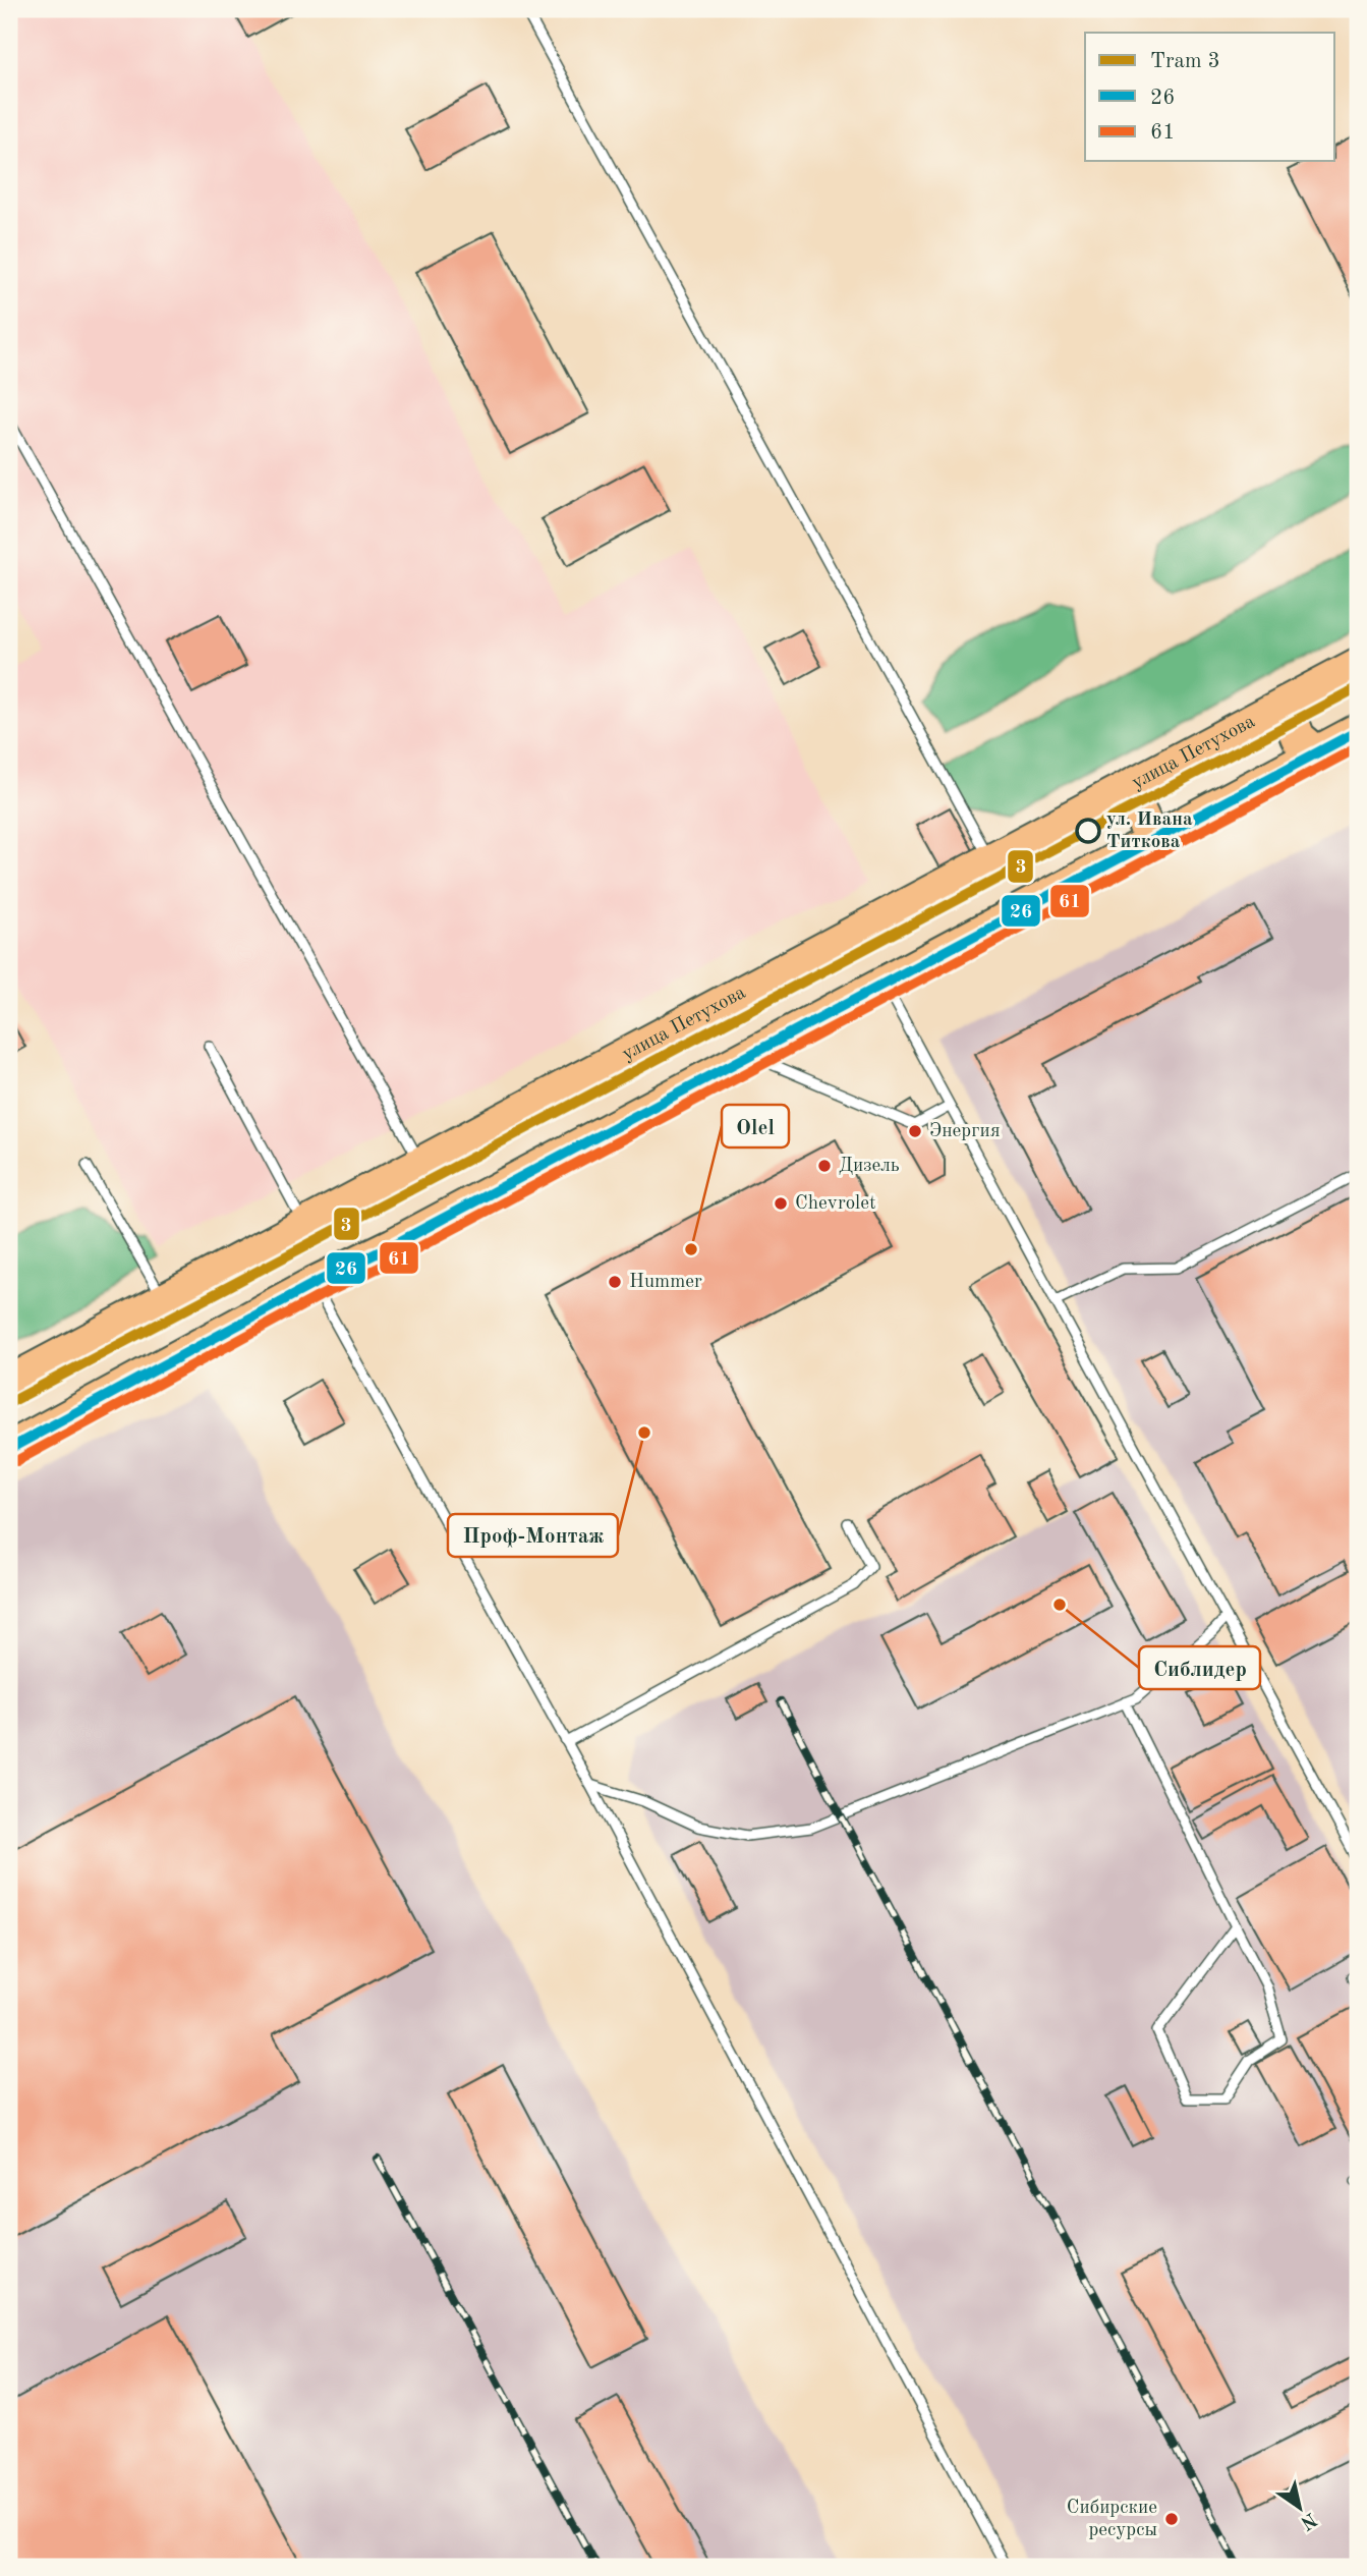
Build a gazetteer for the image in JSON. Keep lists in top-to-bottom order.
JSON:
{
  "streets": {
    "highway": ["улица Петухова"]
  },
  "places": [
    "ул. Ивана Титкова",
    "Энергия",
    "Дизель",
    "Chevrolet",
    "Olel",
    "Hummer",
    "Проф-Монтаж",
    "Сиблидер",
    "Сибирские ресурсы"
  ],
  "lines": ["tram line 3", "transit line 26", "transit line 61"],
  "legend": ["Tram 3", "26", "61"],
  "north": "bottom right"
}
